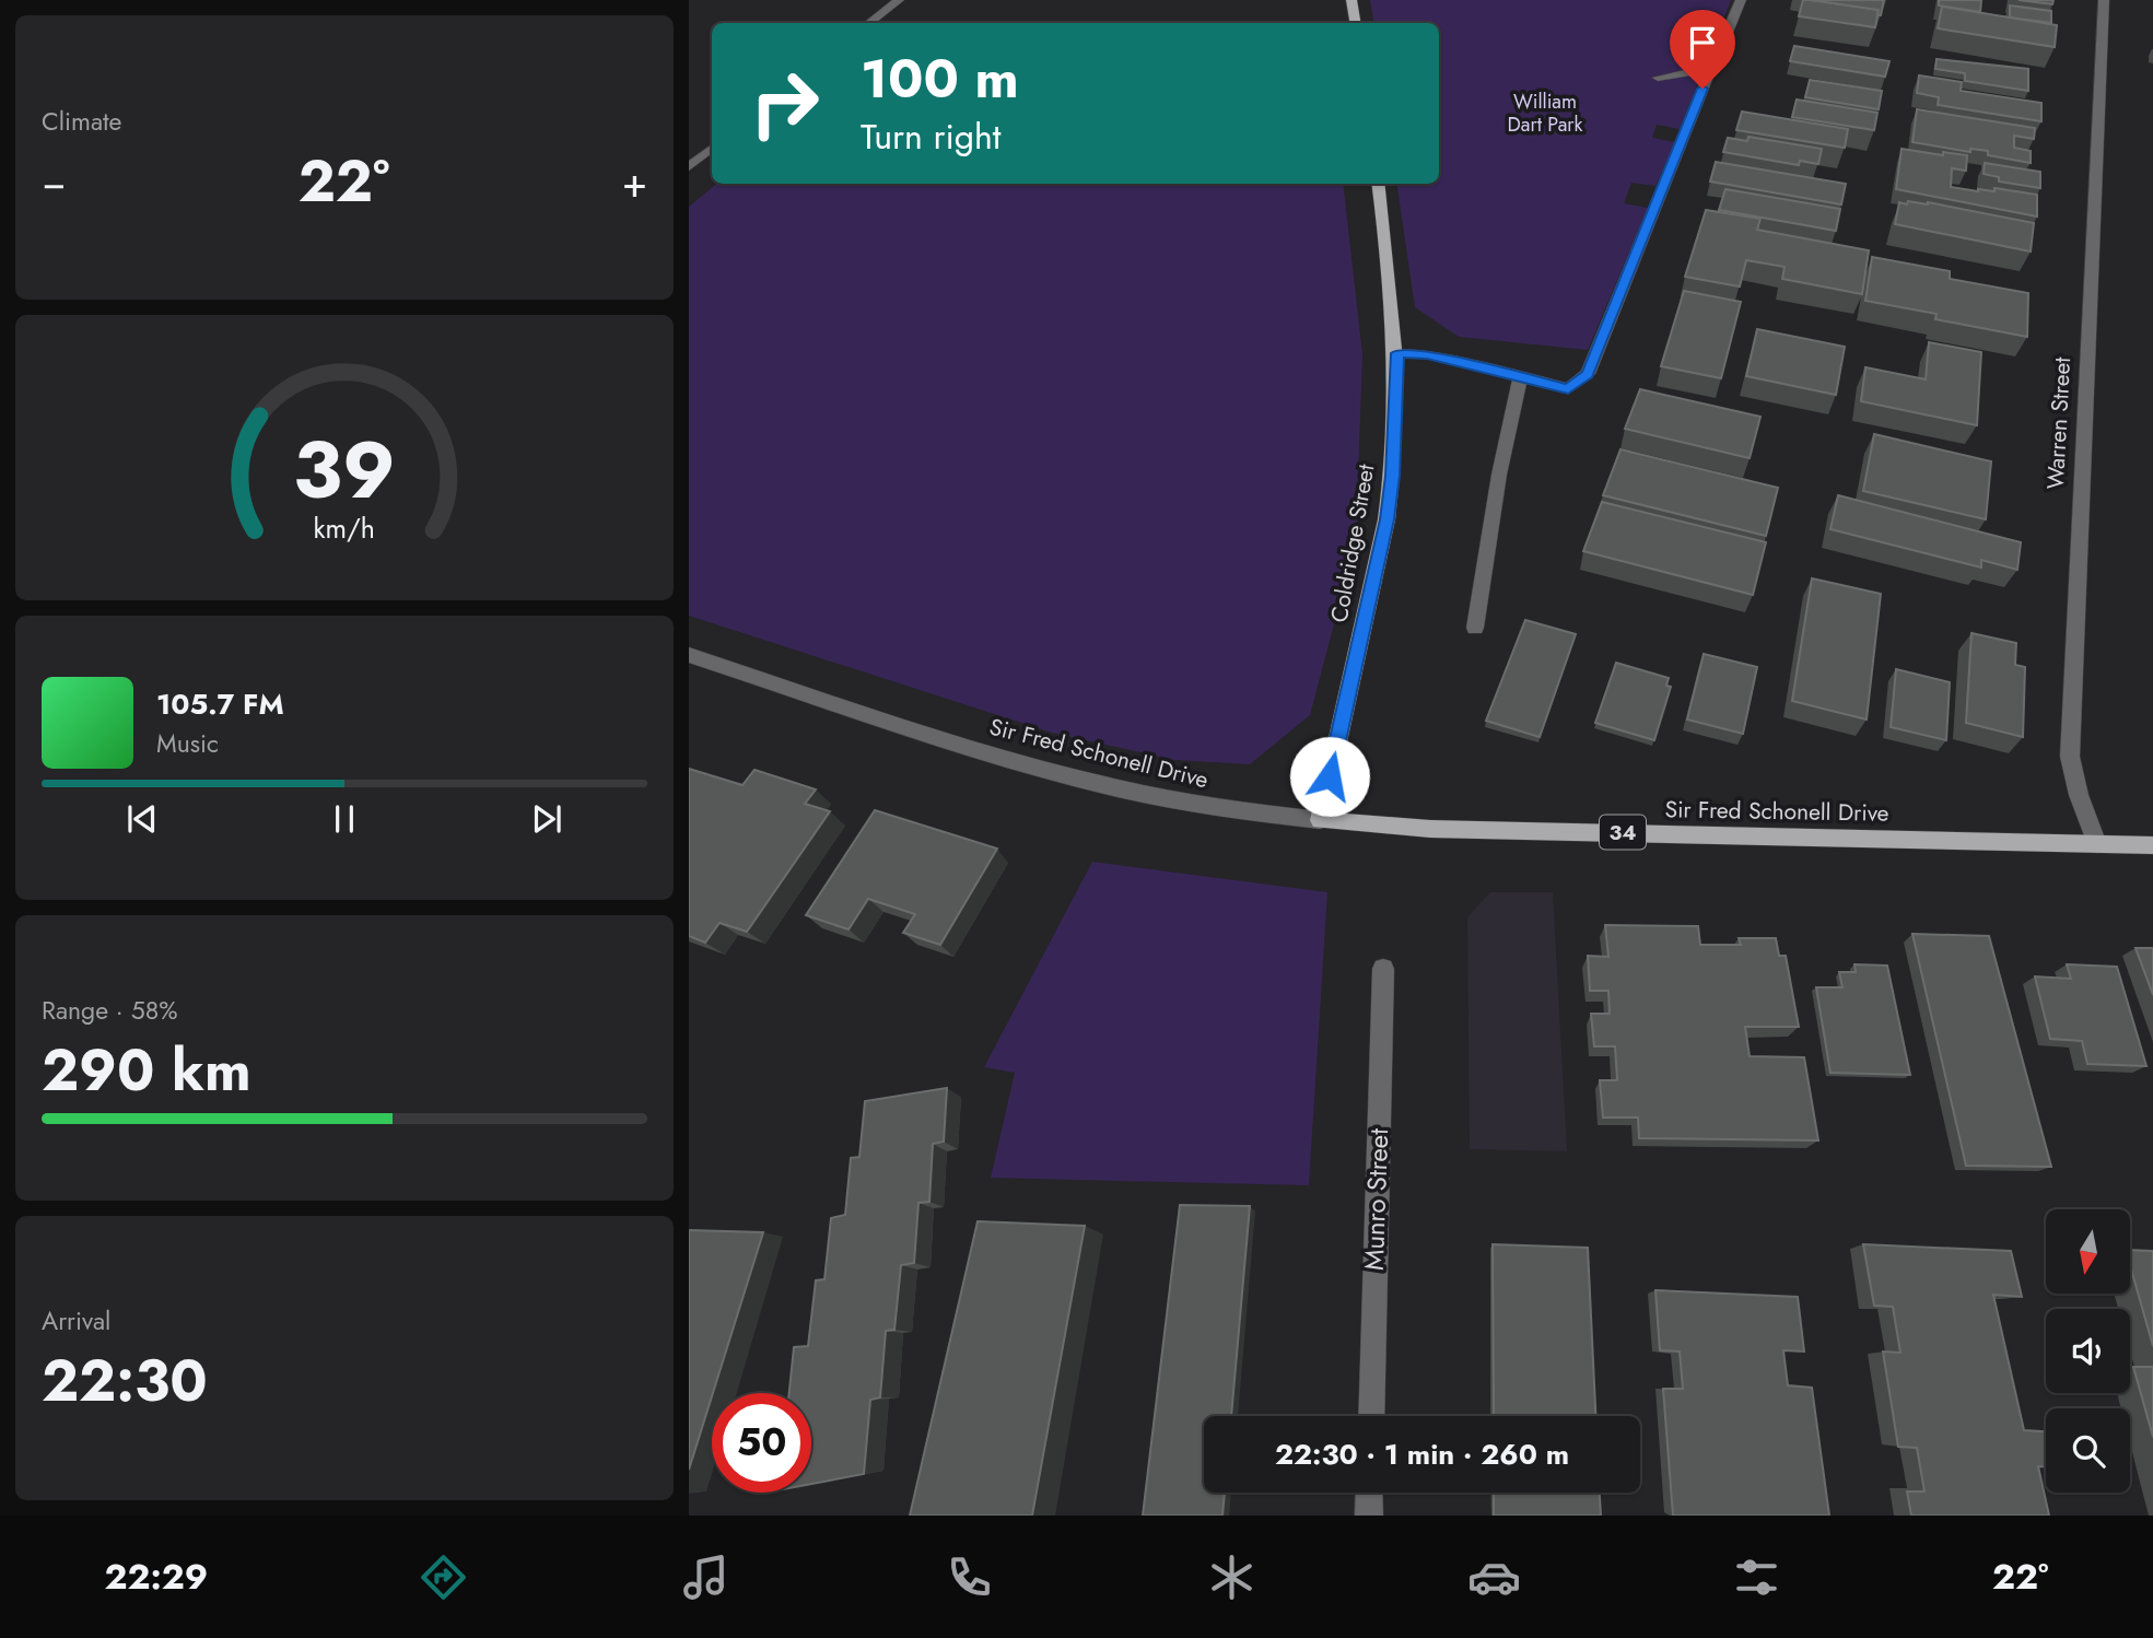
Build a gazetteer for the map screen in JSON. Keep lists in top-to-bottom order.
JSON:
{
  "streets": {
    "main road": ["Coldridge Street", "Sir Fred Schonell Drive", "34"],
    "street": ["Warren Street", "Munro Street"]
  },
  "crossings": [
    ["Warren Street", "Sir Fred Schonell Drive"],
    ["Coldridge Street", "Sir Fred Schonell Drive"]
  ],
  "parks": ["William Dart Park"],
  "north": "bottom",
  "page": {
    "tile": [
      "Climate",
      ["Range · 58%", "290 km"],
      ["Arrival", "22:30"]
    ],
    "turn": ["100 m", "Turn right"],
    "heat": ["−", "22°", "+"],
    "song": ["105.7 FM", "Music"],
    "limit": "50",
    "trip": "22:30 · 1 min · 260 m",
    "tabs": ["22:29", "22°"],
    "gauge": ["39", "km/h"]
  }
}
